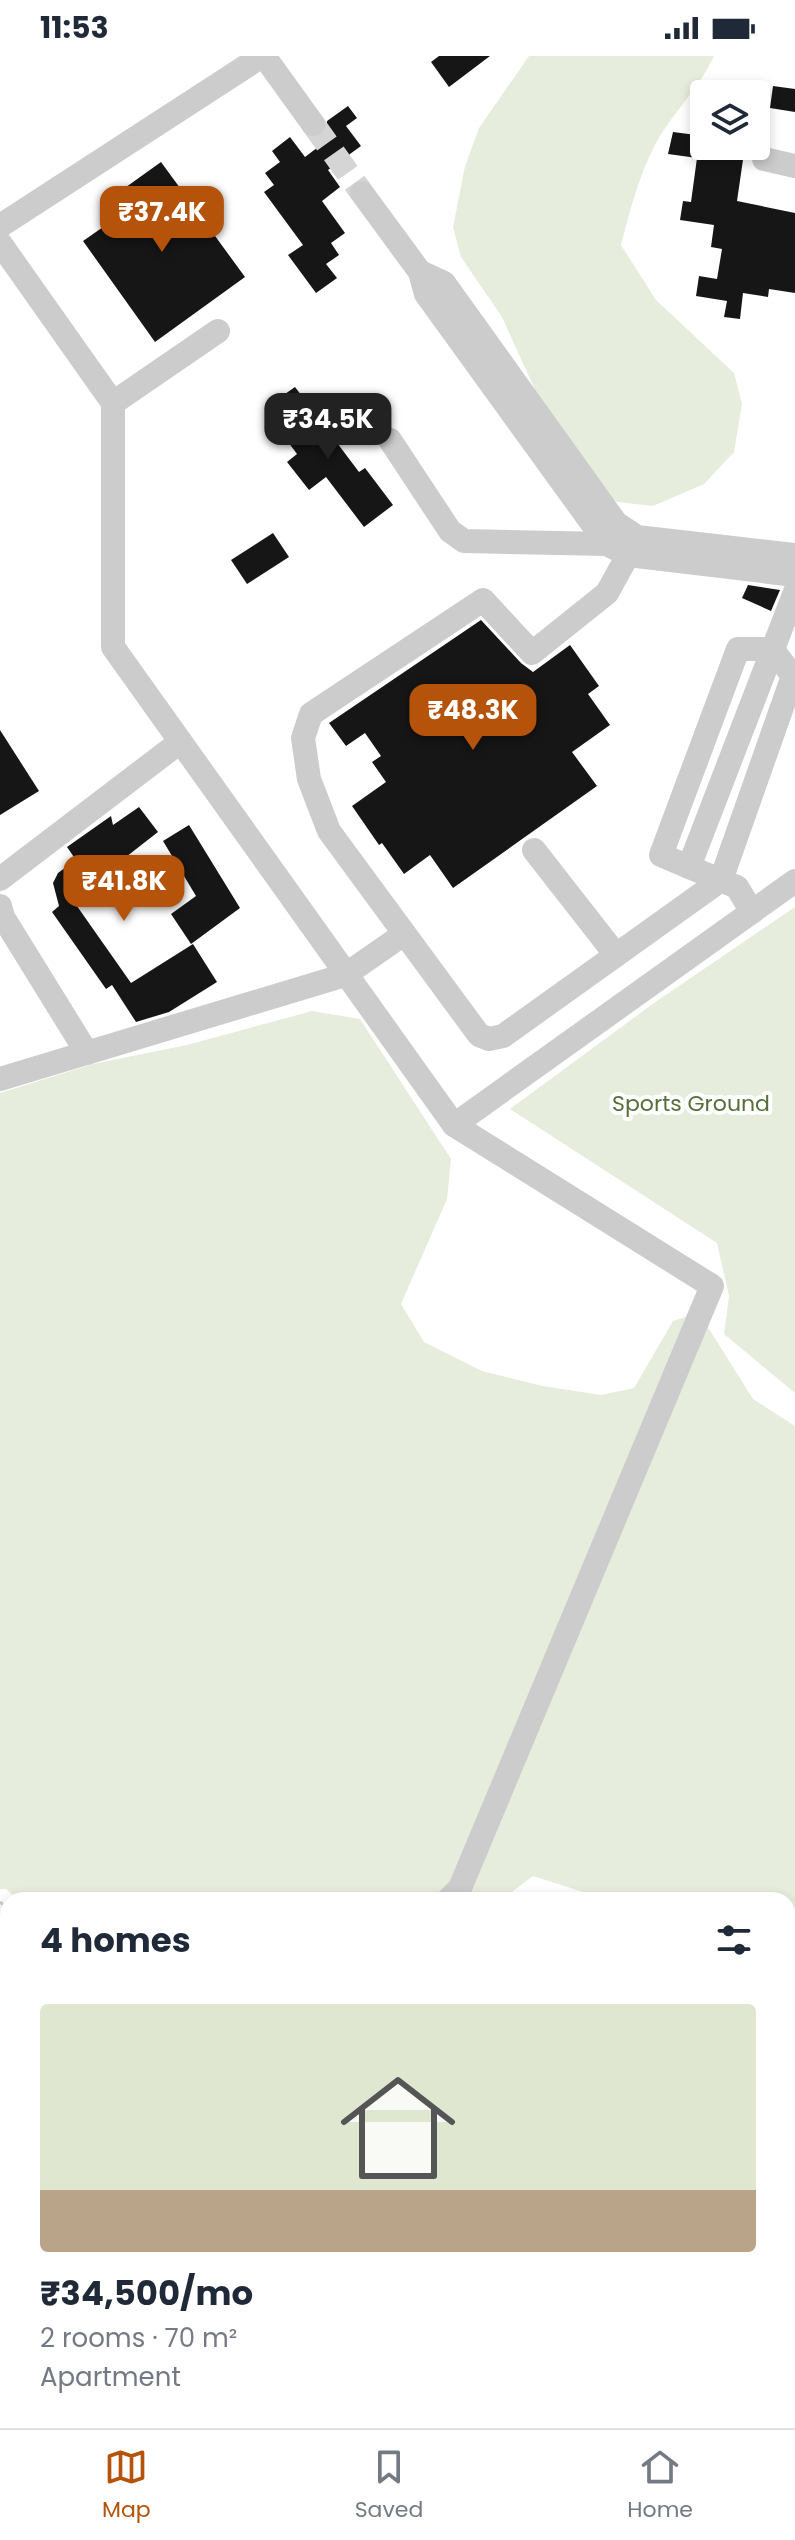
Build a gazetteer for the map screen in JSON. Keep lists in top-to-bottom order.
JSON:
{
  "parks": ["Sports Ground"],
  "page": {
    "status": "11:53",
    "price": [
      "₹37.4K",
      "₹34.5K",
      "₹48.3K",
      "₹41.8K"
    ],
    "heading": "4 homes",
    "list": [
      {
        "name": "₹34,500/mo",
        "note": "2 rooms · 70 m² · Apartment"
      }
    ],
    "tabs": ["Map", "Saved", "Home"]
  }
}
